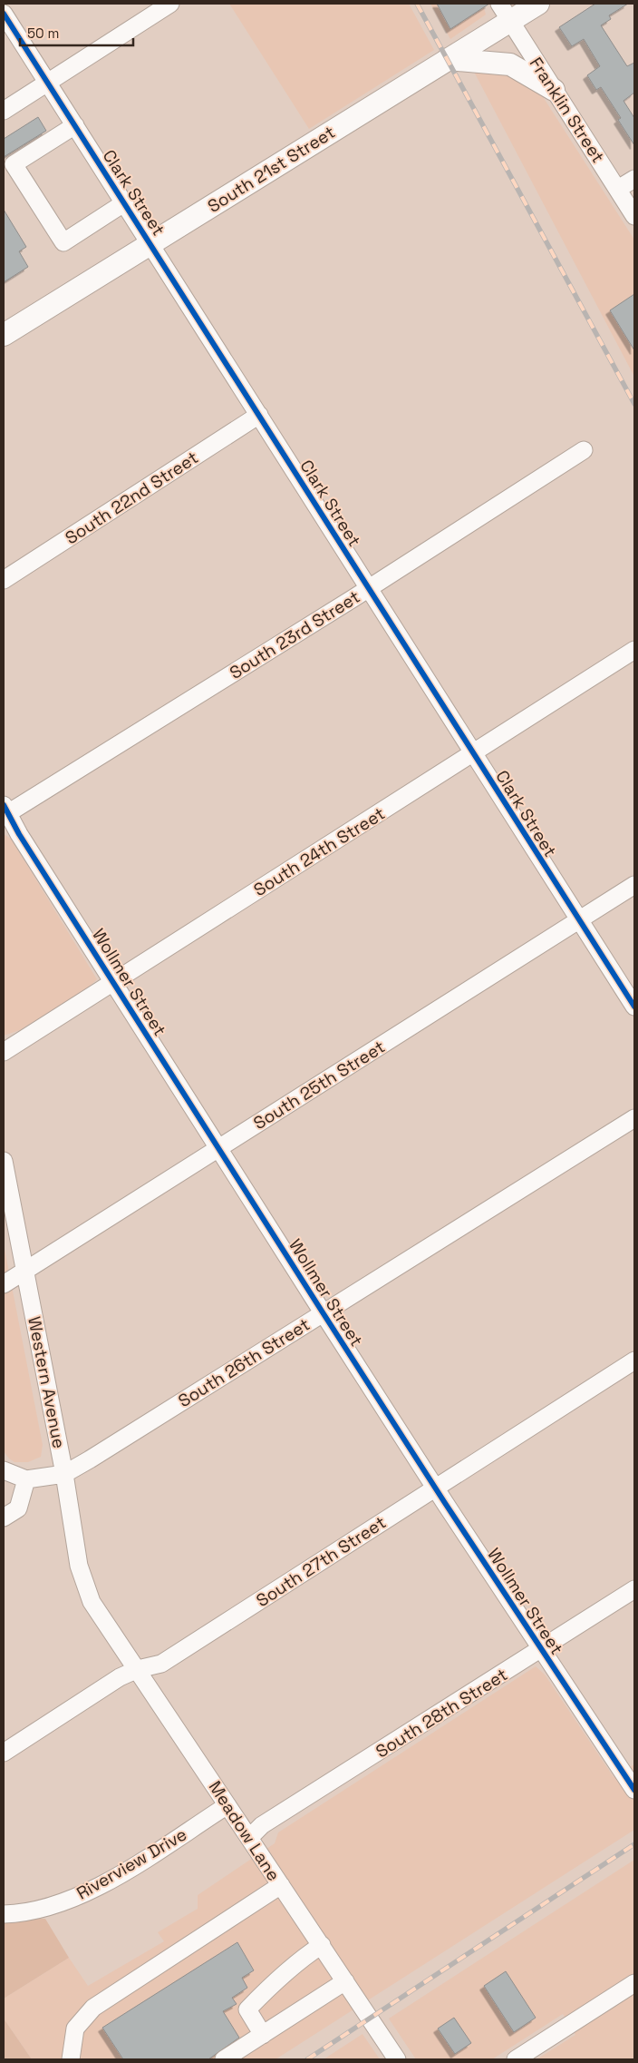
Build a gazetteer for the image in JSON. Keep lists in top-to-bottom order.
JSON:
{
  "streets": {
    "main road": ["South 21st Street"],
    "street": [
      "Franklin Street",
      "Clark Street",
      "South 22nd Street",
      "South 23rd Street",
      "South 24th Street",
      "Wollmer Street",
      "South 25th Street",
      "South 26th Street",
      "Western Avenue",
      "South 27th Street",
      "South 28th Street",
      "Meadow Lane",
      "Riverview Drive"
    ]
  },
  "crossings": [
    ["Franklin Street", "South 21st Street"],
    ["South 21st Street", "Clark Street"],
    ["Clark Street", "South 22nd Street"],
    ["Clark Street", "South 23rd Street"],
    ["Clark Street", "South 24th Street"],
    ["Clark Street", "South 25th Street"],
    ["South 23rd Street", "Wollmer Street"],
    ["South 24th Street", "Wollmer Street"],
    ["Wollmer Street", "South 25th Street"],
    ["Wollmer Street", "South 26th Street"],
    ["Wollmer Street", "South 27th Street"],
    ["Wollmer Street", "South 28th Street"],
    ["South 25th Street", "Western Avenue"],
    ["South 26th Street", "Western Avenue"],
    ["Western Avenue", "Meadow Lane"],
    ["South 27th Street", "Meadow Lane"],
    ["South 28th Street", "Meadow Lane"],
    ["Meadow Lane", "Riverview Drive"]
  ],
  "scale_bar": "50 m"
}
